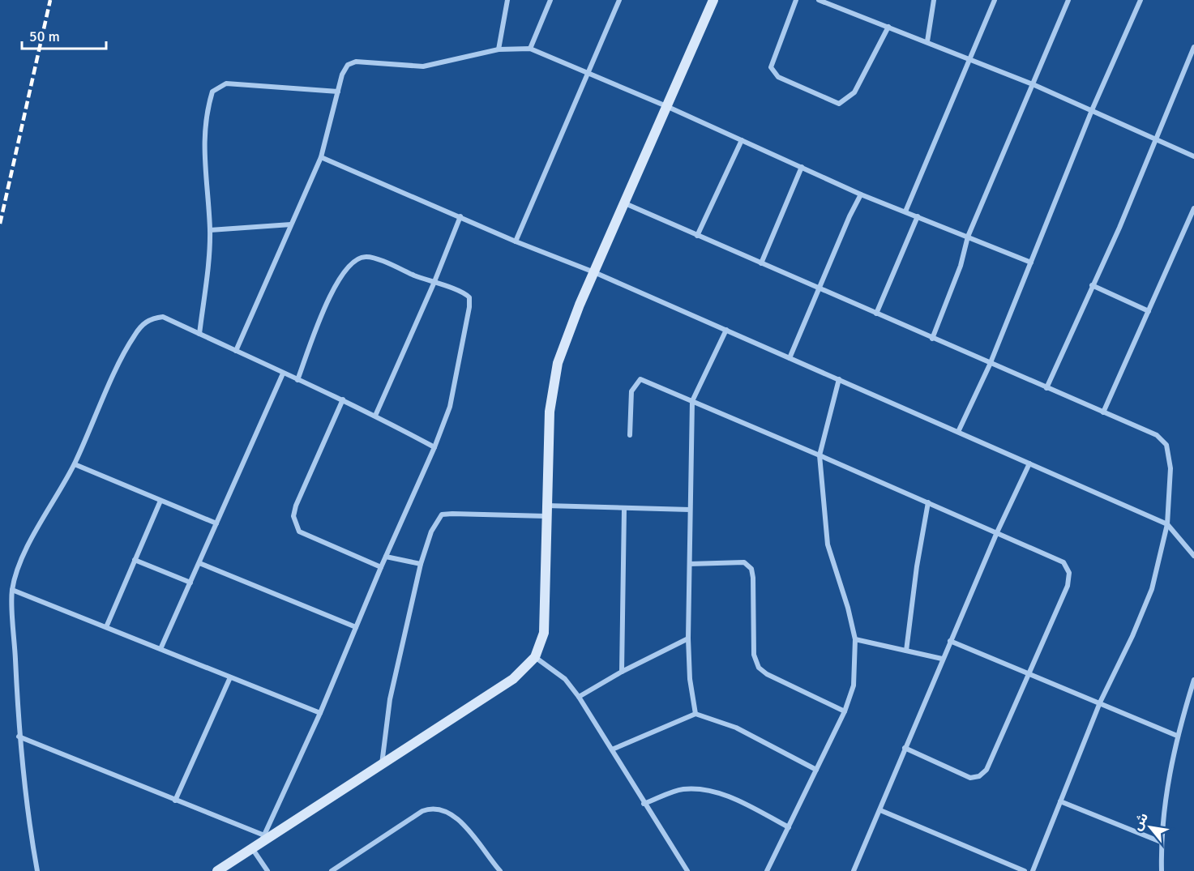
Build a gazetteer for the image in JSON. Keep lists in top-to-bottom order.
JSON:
{
  "scale_bar": "50 m",
  "north": "top left"
}
